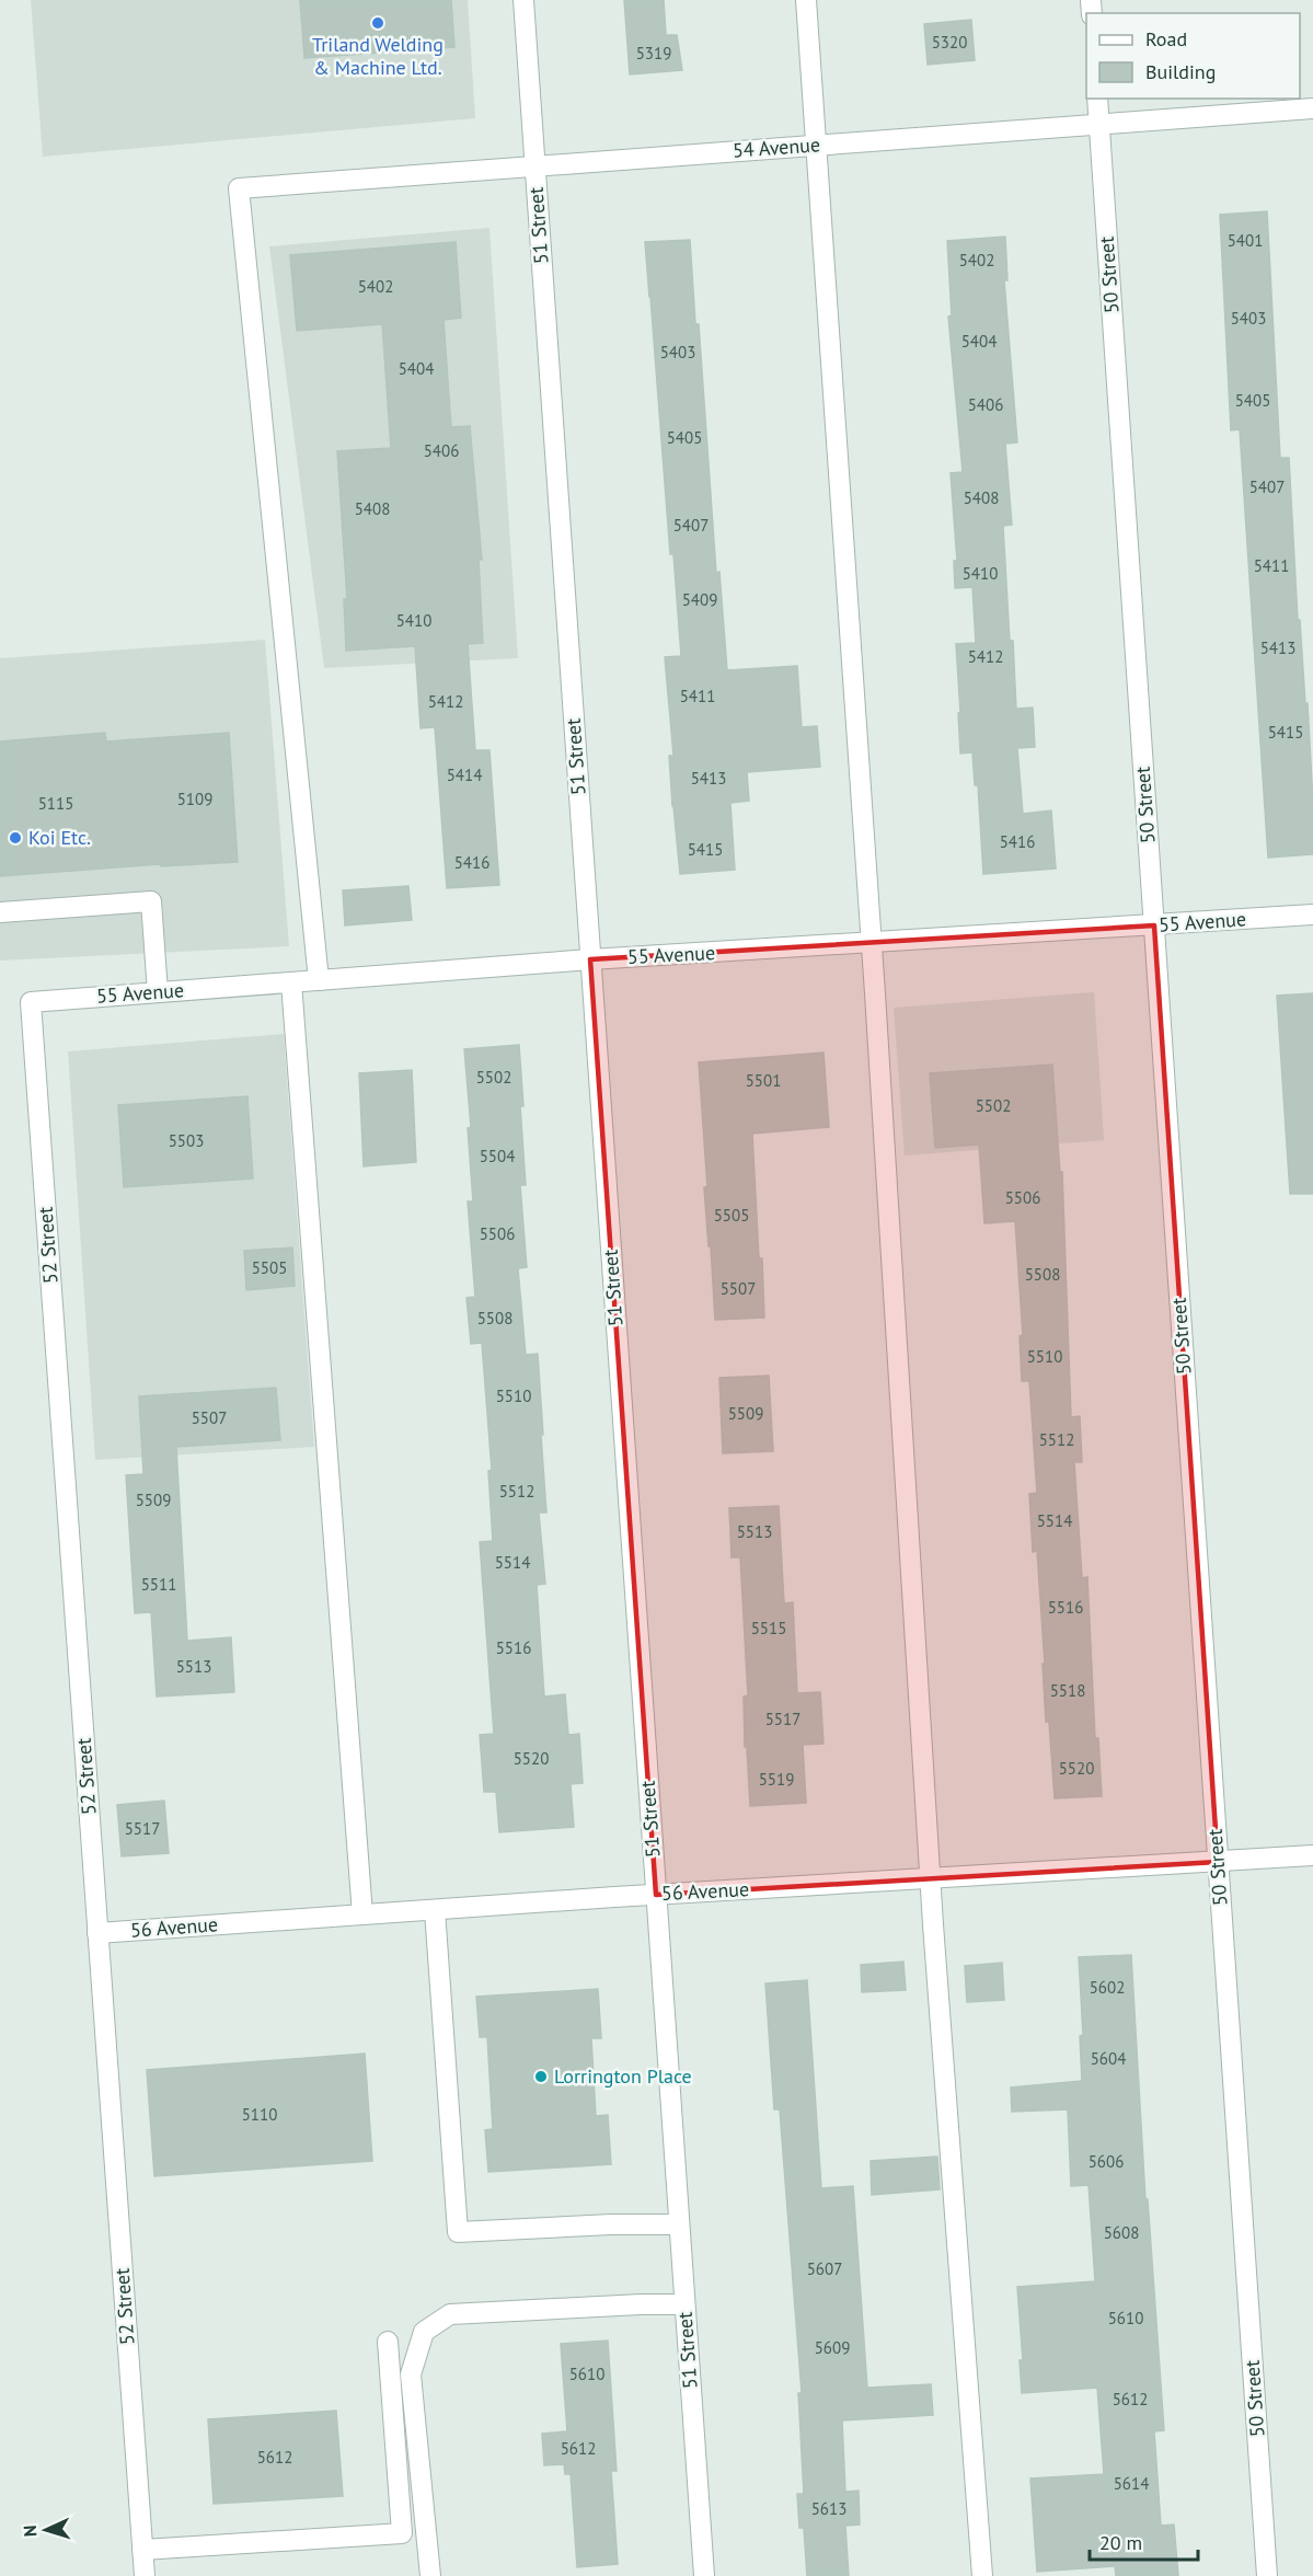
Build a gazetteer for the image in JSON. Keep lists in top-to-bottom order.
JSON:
{
  "streets": {
    "street": [
      "54 Avenue",
      "51 Street",
      "50 Street",
      "55 Avenue",
      "52 Street",
      "56 Avenue"
    ]
  },
  "crossings": [
    ["54 Avenue", "51 Street"],
    ["54 Avenue", "50 Street"],
    ["54 Avenue", "55 Avenue"],
    ["51 Street", "55 Avenue"],
    ["51 Street", "56 Avenue"],
    ["50 Street", "55 Avenue"],
    ["50 Street", "56 Avenue"],
    ["55 Avenue", "52 Street"],
    ["52 Street", "56 Avenue"]
  ],
  "places": ["Triland Welding & Machine Ltd.", "Koi Etc.", "Lorrington Place"],
  "house_numbers": [
    "5320",
    "5319",
    "5401",
    "5402",
    "5402",
    "5403",
    "5404",
    "5403",
    "5404",
    "5405",
    "5406",
    "5405",
    "5406",
    "5407",
    "5408",
    "5408",
    "5407",
    "5411",
    "5410",
    "5409",
    "5410",
    "5413",
    "5412",
    "5411",
    "5412",
    "5415",
    "5414",
    "5413",
    "5109",
    "5115",
    "5416",
    "5415",
    "5416",
    "5502",
    "5501",
    "5502",
    "5503",
    "5504",
    "5506",
    "5505",
    "5506",
    "5505",
    "5508",
    "5507",
    "5508",
    "5510",
    "5510",
    "5509",
    "5507",
    "5512",
    "5512",
    "5509",
    "5514",
    "5513",
    "5514",
    "5511",
    "5516",
    "5515",
    "5516",
    "5513",
    "5518",
    "5517",
    "5520",
    "5520",
    "5519",
    "5517",
    "5602",
    "5604",
    "5110",
    "5606",
    "5608",
    "5607",
    "5610",
    "5609",
    "5610",
    "5612",
    "5612",
    "5612",
    "5614",
    "5613"
  ],
  "legend": ["Road", "Building"],
  "scale_bar": "20 m",
  "north": "left"
}
